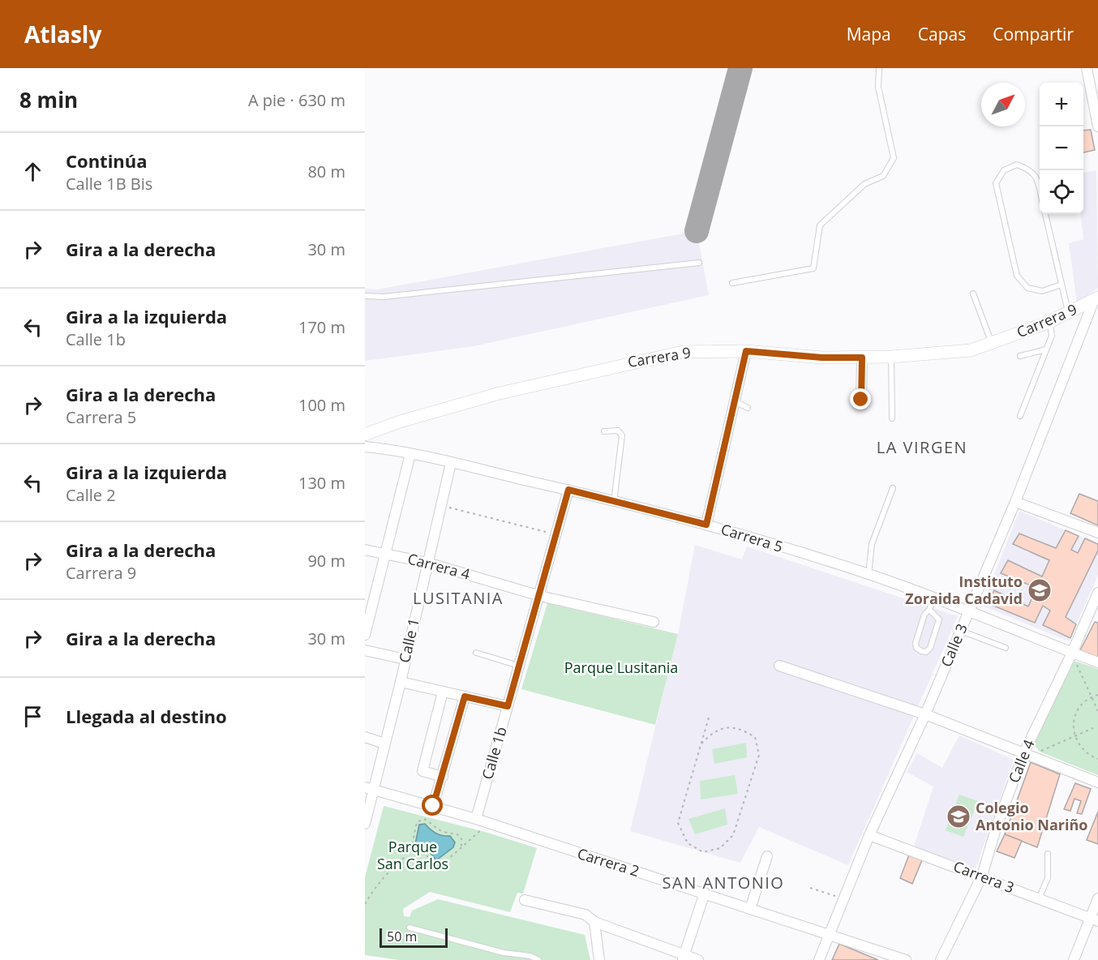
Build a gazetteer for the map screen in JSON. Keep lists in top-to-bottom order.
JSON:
{
  "streets": {
    "street": [
      "Carrera 9",
      "Carrera 5",
      "Carrera 4",
      "Calle 1",
      "Calle 3",
      "Calle 1b",
      "Calle 4",
      "Carrera 2",
      "Carrera 3"
    ]
  },
  "crossings": [
    ["Carrera 9", "Calle 3"],
    ["Carrera 5", "Calle 1"],
    ["Carrera 5", "Calle 3"],
    ["Carrera 5", "Calle 1b"],
    ["Carrera 5", "Calle 4"],
    ["Carrera 4", "Calle 1"],
    ["Carrera 4", "Calle 1b"],
    ["Calle 1", "Carrera 2"],
    ["Calle 3", "Carrera 2"],
    ["Calle 3", "Carrera 3"],
    ["Calle 1b", "Carrera 2"],
    ["Calle 4", "Carrera 3"]
  ],
  "districts": ["LA VIRGEN", "LUSITANIA", "SAN ANTONIO"],
  "parks": ["Parque Lusitania", "Parque San Carlos"],
  "places": {
    "school or university": ["Instituto Zoraida Cadavid", "Colegio Antonio Nariño"]
  },
  "scale_bar": "50 m",
  "north": "top right",
  "page": {
    "header": "Atlasly",
    "nav": ["Mapa", "Capas", "Compartir"],
    "heading": ["8 min", "A pie · 630 m"],
    "map_buttons": ["+", "−"],
    "list": [
      ["Continúa", "Calle 1B Bis", "80 m"],
      ["Gira a la derecha", "30 m"],
      ["Gira a la izquierda", "Calle 1b", "170 m"],
      ["Gira a la derecha", "Carrera 5", "100 m"],
      ["Gira a la izquierda", "Calle 2", "130 m"],
      ["Gira a la derecha", "Carrera 9", "90 m"],
      ["Gira a la derecha", "30 m"],
      "Llegada al destino"
    ],
    "scale": "50 m"
  }
}
